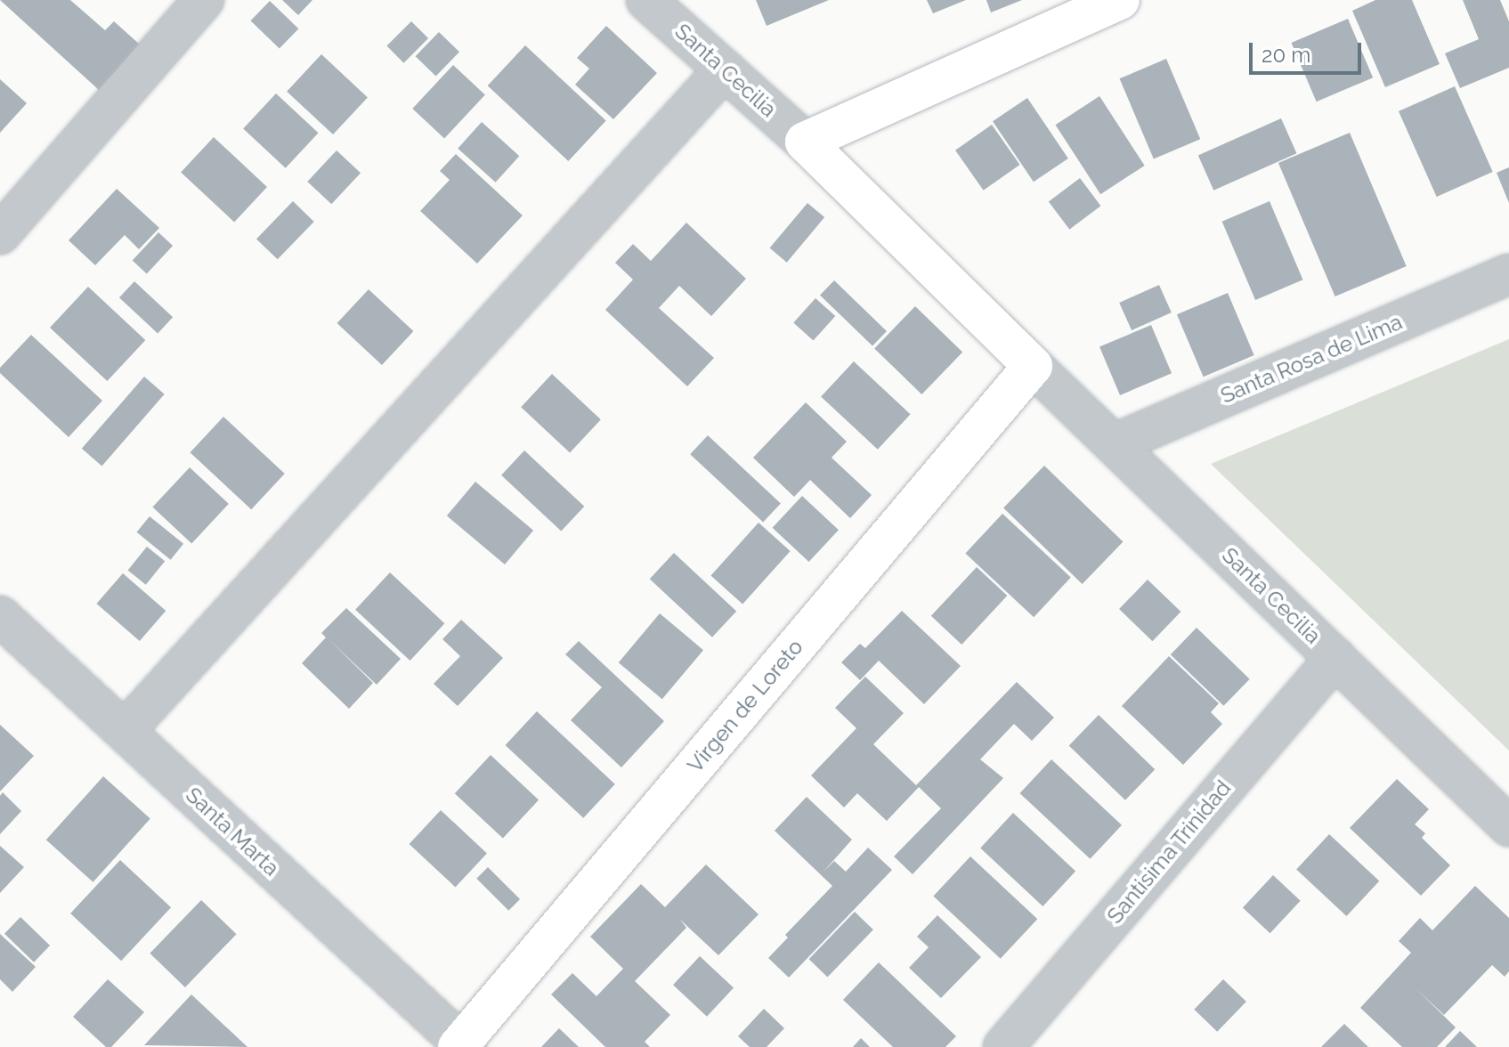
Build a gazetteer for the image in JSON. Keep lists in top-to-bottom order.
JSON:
{
  "streets": {
    "street": [
      "Santa Cecilia",
      "Santa Rosa de Lima",
      "Virgen de Loreto",
      "Santa Marta",
      "Santisima Trinidad"
    ]
  },
  "crossings": [
    ["Santa Cecilia", "Santa Rosa de Lima"],
    ["Santa Cecilia", "Virgen de Loreto"],
    ["Santa Cecilia", "Santisima Trinidad"],
    ["Virgen de Loreto", "Santa Marta"]
  ],
  "scale_bar": "20 m"
}
